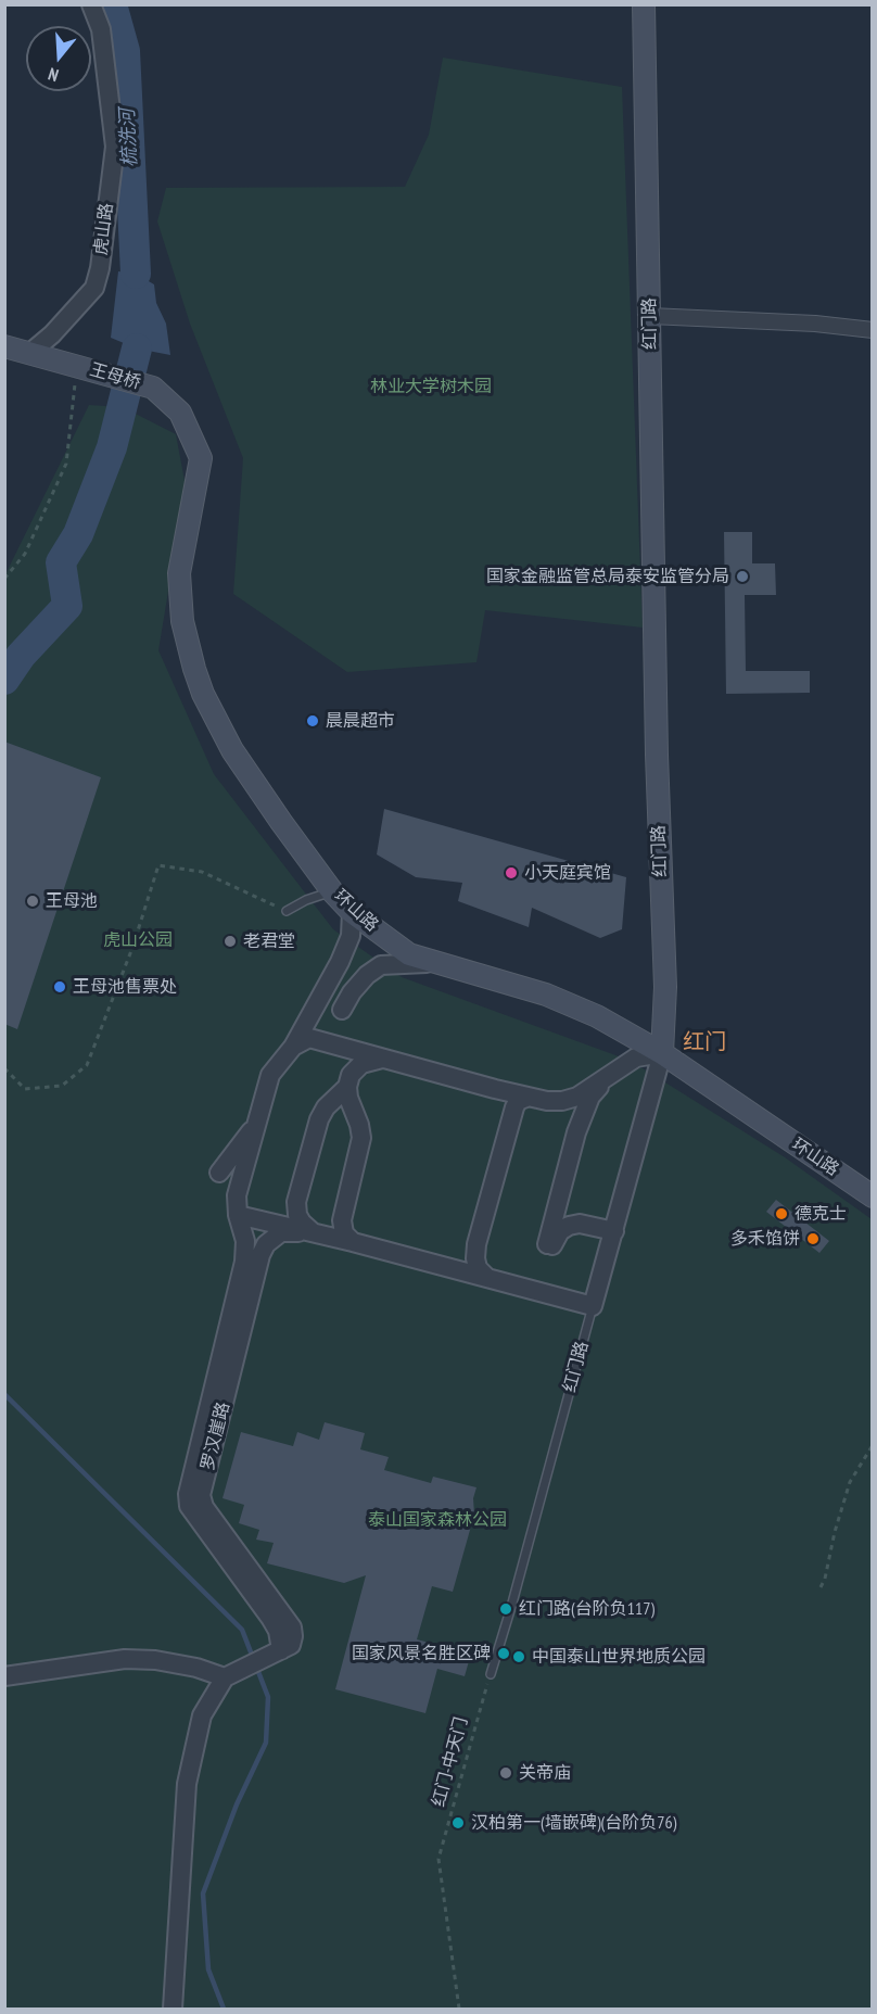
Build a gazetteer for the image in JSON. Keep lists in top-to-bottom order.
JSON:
{
  "streets": {
    "main road": ["红门路", "王母桥", "环山路"],
    "street": ["虎山路", "罗汉崖路"],
    "path": ["红门-中天门"]
  },
  "crossings": [
    ["红门路", "环山路"],
    ["红门路", "红门-中天门"],
    ["王母桥", "环山路"]
  ],
  "districts": ["红门"],
  "water": ["梳洗河"],
  "parks": ["林业大学树木园", "虎山公园", "泰山国家森林公园"],
  "places": [
    "国家金融监管总局泰安监管分局",
    "晨晨超市",
    "小天庭宾馆",
    "王母池",
    "老君堂",
    "王母池售票处",
    "德克士",
    "多禾馅饼",
    "红门路(台阶负117)",
    "国家风景名胜区碑",
    "中国泰山世界地质公园",
    "关帝庙",
    "汉柏第一(墙嵌碑)(台阶负76)"
  ],
  "north": "bottom"
}
